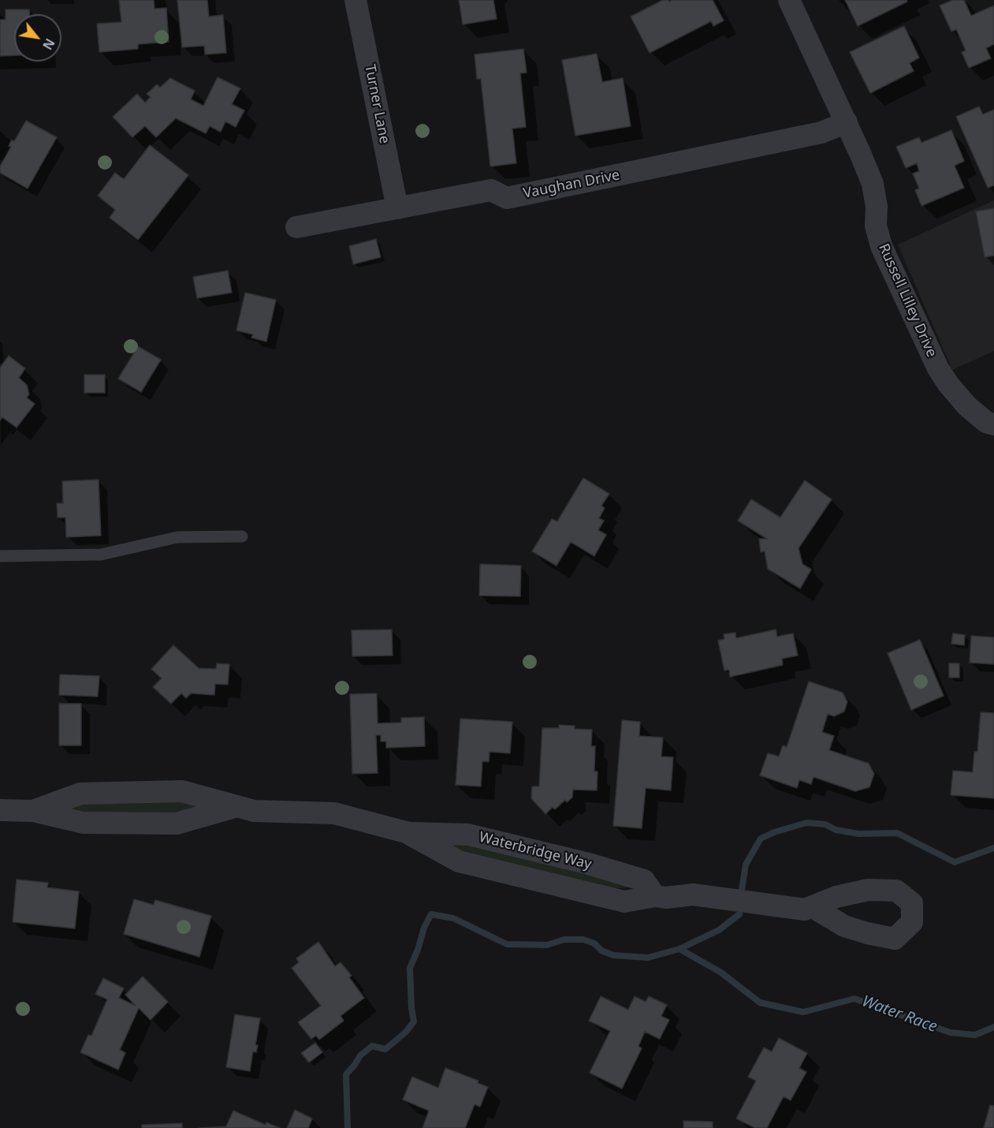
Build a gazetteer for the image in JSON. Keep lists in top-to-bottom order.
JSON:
{
  "streets": {
    "street": [
      "Turner Lane",
      "Vaughan Drive",
      "Russell Lilley Drive",
      "Waterbridge Way"
    ]
  },
  "crossings": [
    ["Turner Lane", "Vaughan Drive"],
    ["Vaughan Drive", "Russell Lilley Drive"]
  ],
  "water": ["Water Race"],
  "north": "bottom right"
}
